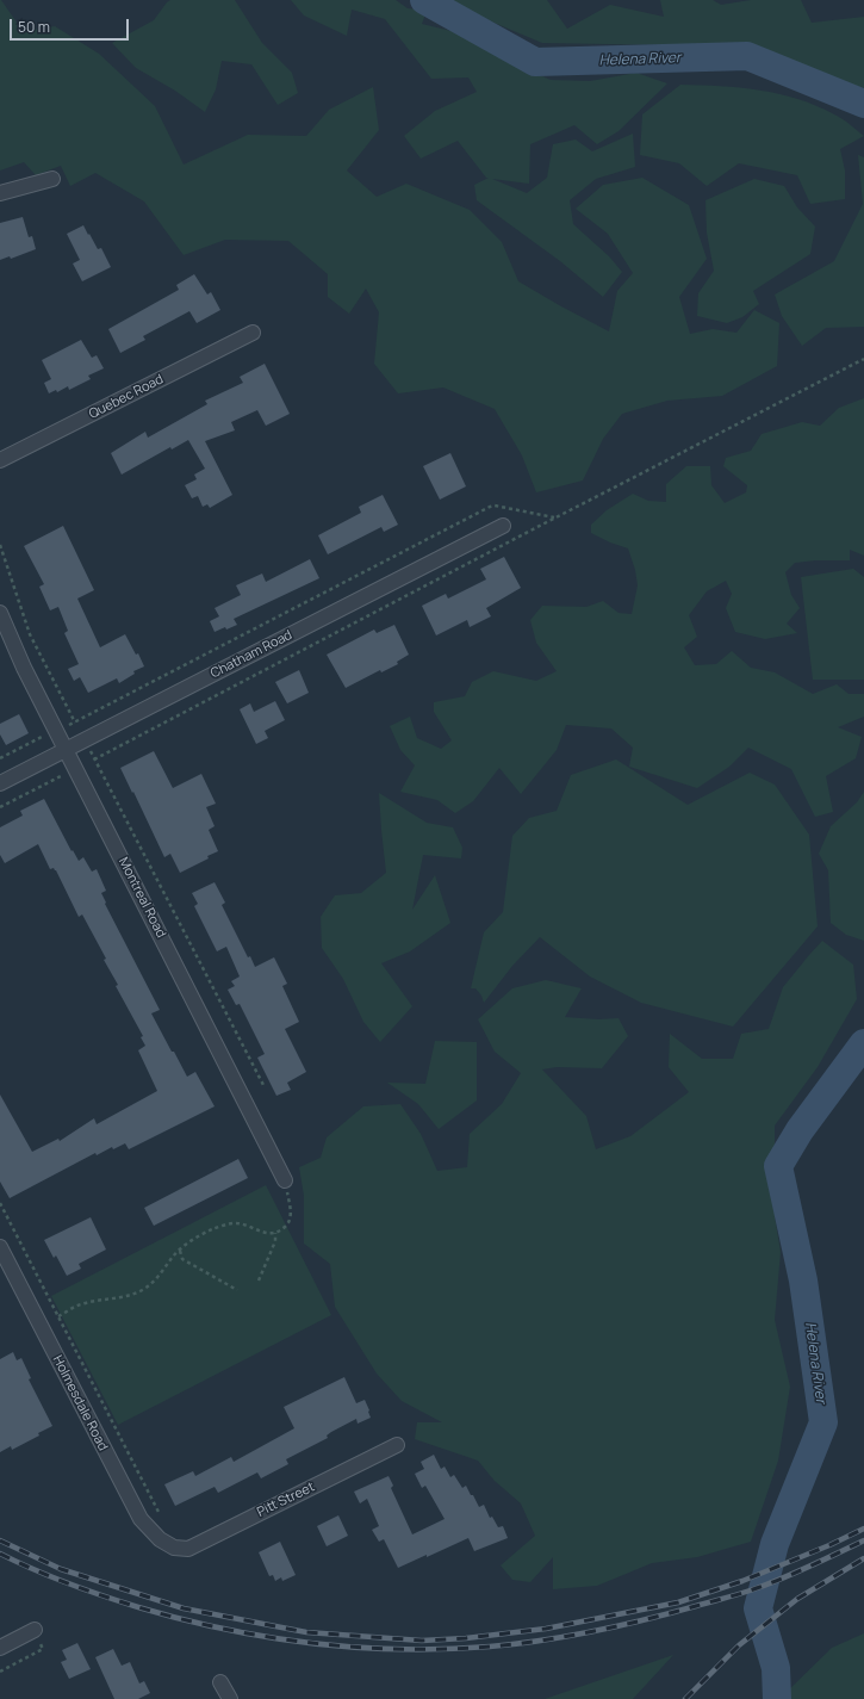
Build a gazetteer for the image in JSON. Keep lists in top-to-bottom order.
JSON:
{
  "streets": {
    "street": [
      "Quebec Road",
      "Chatham Road",
      "Montreal Road",
      "Holmesdale Road",
      "Pitt Street"
    ]
  },
  "crossings": [
    ["Chatham Road", "Montreal Road"],
    ["Holmesdale Road", "Pitt Street"]
  ],
  "water": ["Helena River"],
  "scale_bar": "50 m"
}
